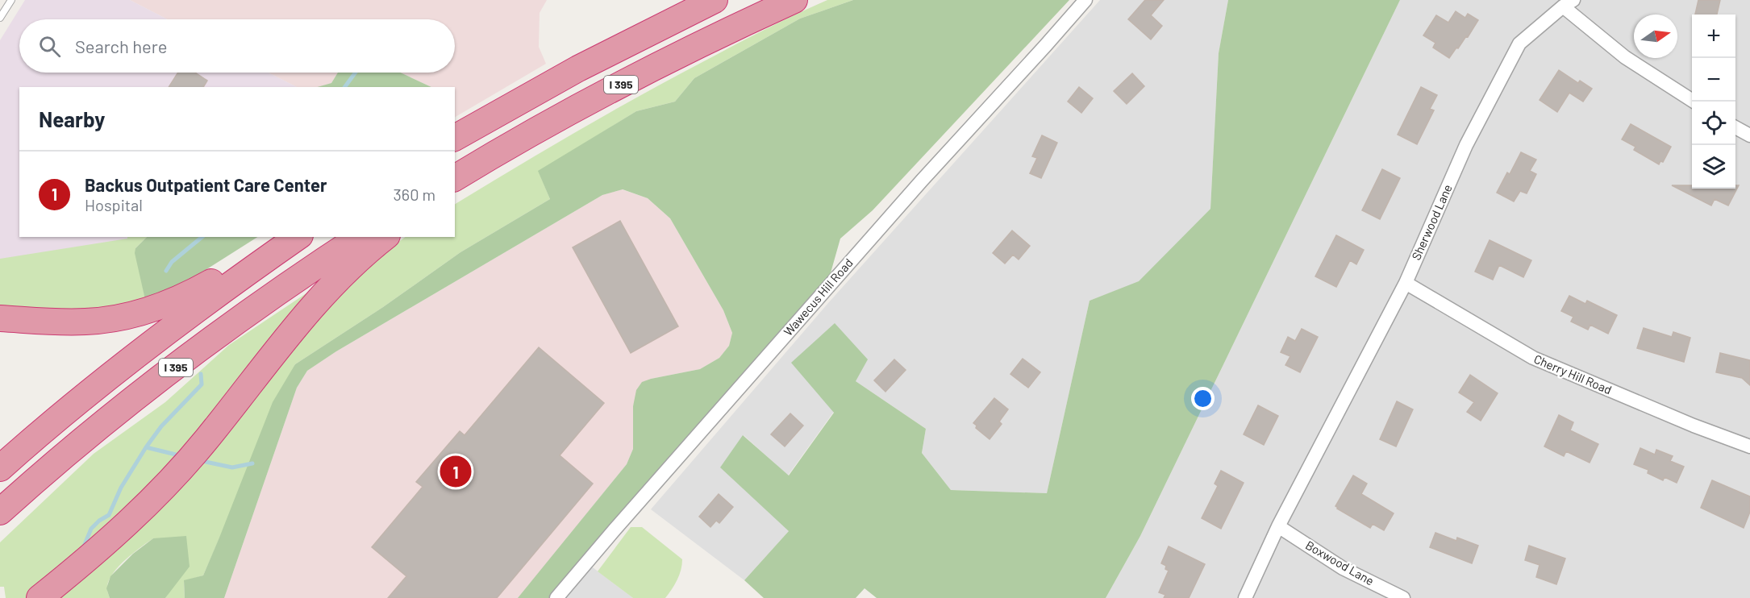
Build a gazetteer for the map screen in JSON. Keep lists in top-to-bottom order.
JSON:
{
  "streets": {
    "highway": ["I 395"],
    "street": [
      "Sherwood Lane",
      "Wawecus Hill Road",
      "Cherry Hill Road",
      "Boxwood Lane"
    ]
  },
  "crossings": [
    ["Sherwood Lane", "Cherry Hill Road"],
    ["Sherwood Lane", "Boxwood Lane"]
  ],
  "north": "right",
  "page": {
    "map_buttons": ["+", "−"],
    "search": "Search here",
    "heading": "Nearby",
    "list": [
      {
        "mark": "1",
        "name": "Backus Outpatient Care Center",
        "note": "Hospital",
        "value": "360 m"
      }
    ],
    "pins": "1"
  }
}
